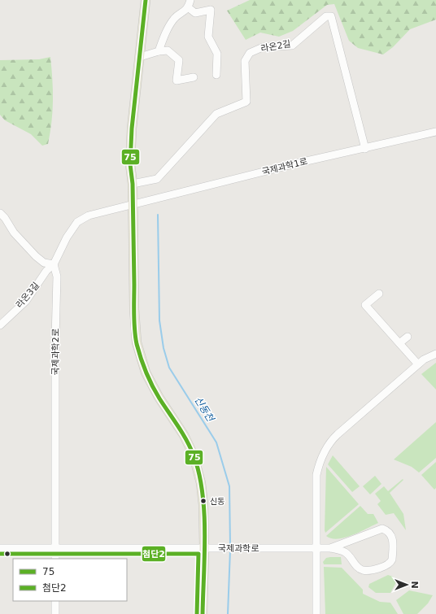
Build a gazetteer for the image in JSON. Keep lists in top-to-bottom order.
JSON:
{
  "streets": {
    "street": [
      "라온2길",
      "국제과학1로",
      "라온3길",
      "국제과학2로",
      "국제과학로"
    ]
  },
  "crossings": [
    ["라온2길", "국제과학1로"],
    ["라온3길", "국제과학2로"],
    ["국제과학2로", "국제과학로"]
  ],
  "water": ["신동천"],
  "places": ["신동"],
  "lines": ["transit line 75", "transit line 첨단2"],
  "legend": ["75", "첨단2"],
  "north": "right"
}
